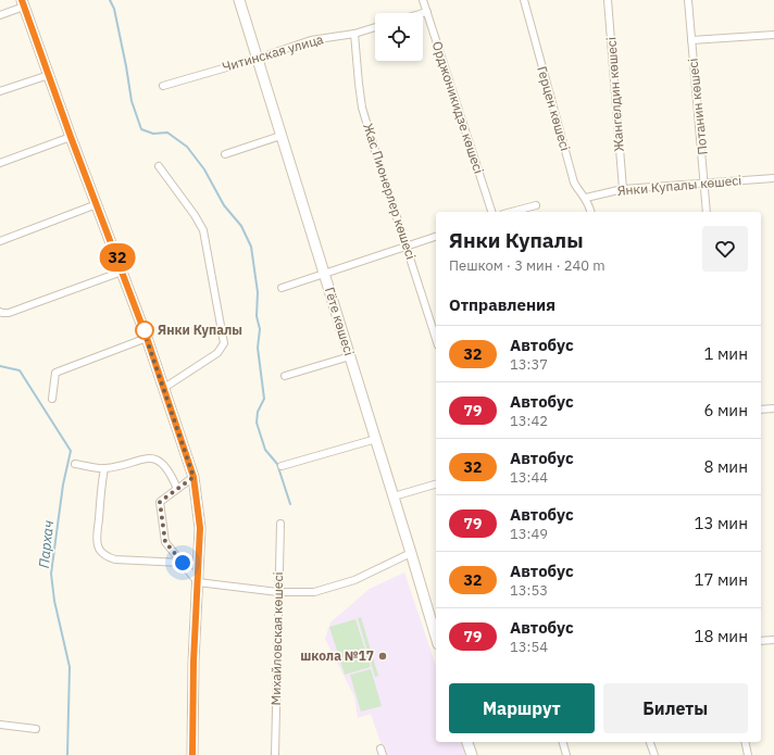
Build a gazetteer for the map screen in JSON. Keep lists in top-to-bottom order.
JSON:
{
  "streets": {
    "main road": ["Гёте көшесі"],
    "street": [
      "Читинская улица",
      "Жангелдин көшесі",
      "Потанин көшесі",
      "Орджоникидзе көшесі",
      "Герцен көшесі",
      "Янки Купалы көшесі",
      "Жас Пионерлер көшесі",
      "Михайловская көшесі"
    ]
  },
  "crossings": [
    ["Читинская улица", "Жас Пионерлер көшесі"],
    ["Читинская улица", "Гёте көшесі"],
    ["Жангелдин көшесі", "Янки Купалы көшесі"],
    ["Потанин көшесі", "Янки Купалы көшесі"],
    ["Герцен көшесі", "Янки Купалы көшесі"]
  ],
  "water": ["Пархач"],
  "places": ["Янки Купалы", "школа №17"],
  "lines": ["bus line 32"],
  "page": {
    "on_map": "32",
    "heading": [
      ["Янки Купалы", "Пешком · 3 мин · 240 m"],
      "Отправления"
    ],
    "list": [
      {
        "mark": "32",
        "name": "Автобус",
        "note": "13:37",
        "value": "1 мин"
      },
      {
        "mark": "79",
        "name": "Автобус",
        "note": "13:42",
        "value": "6 мин"
      },
      {
        "mark": "32",
        "name": "Автобус",
        "note": "13:44",
        "value": "8 мин"
      },
      {
        "mark": "79",
        "name": "Автобус",
        "note": "13:49",
        "value": "13 мин"
      },
      {
        "mark": "32",
        "name": "Автобус",
        "note": "13:53",
        "value": "17 мин"
      },
      {
        "mark": "79",
        "name": "Автобус",
        "note": "13:54",
        "value": "18 мин"
      }
    ],
    "buttons": ["Маршрут", "Билеты"]
  }
}
